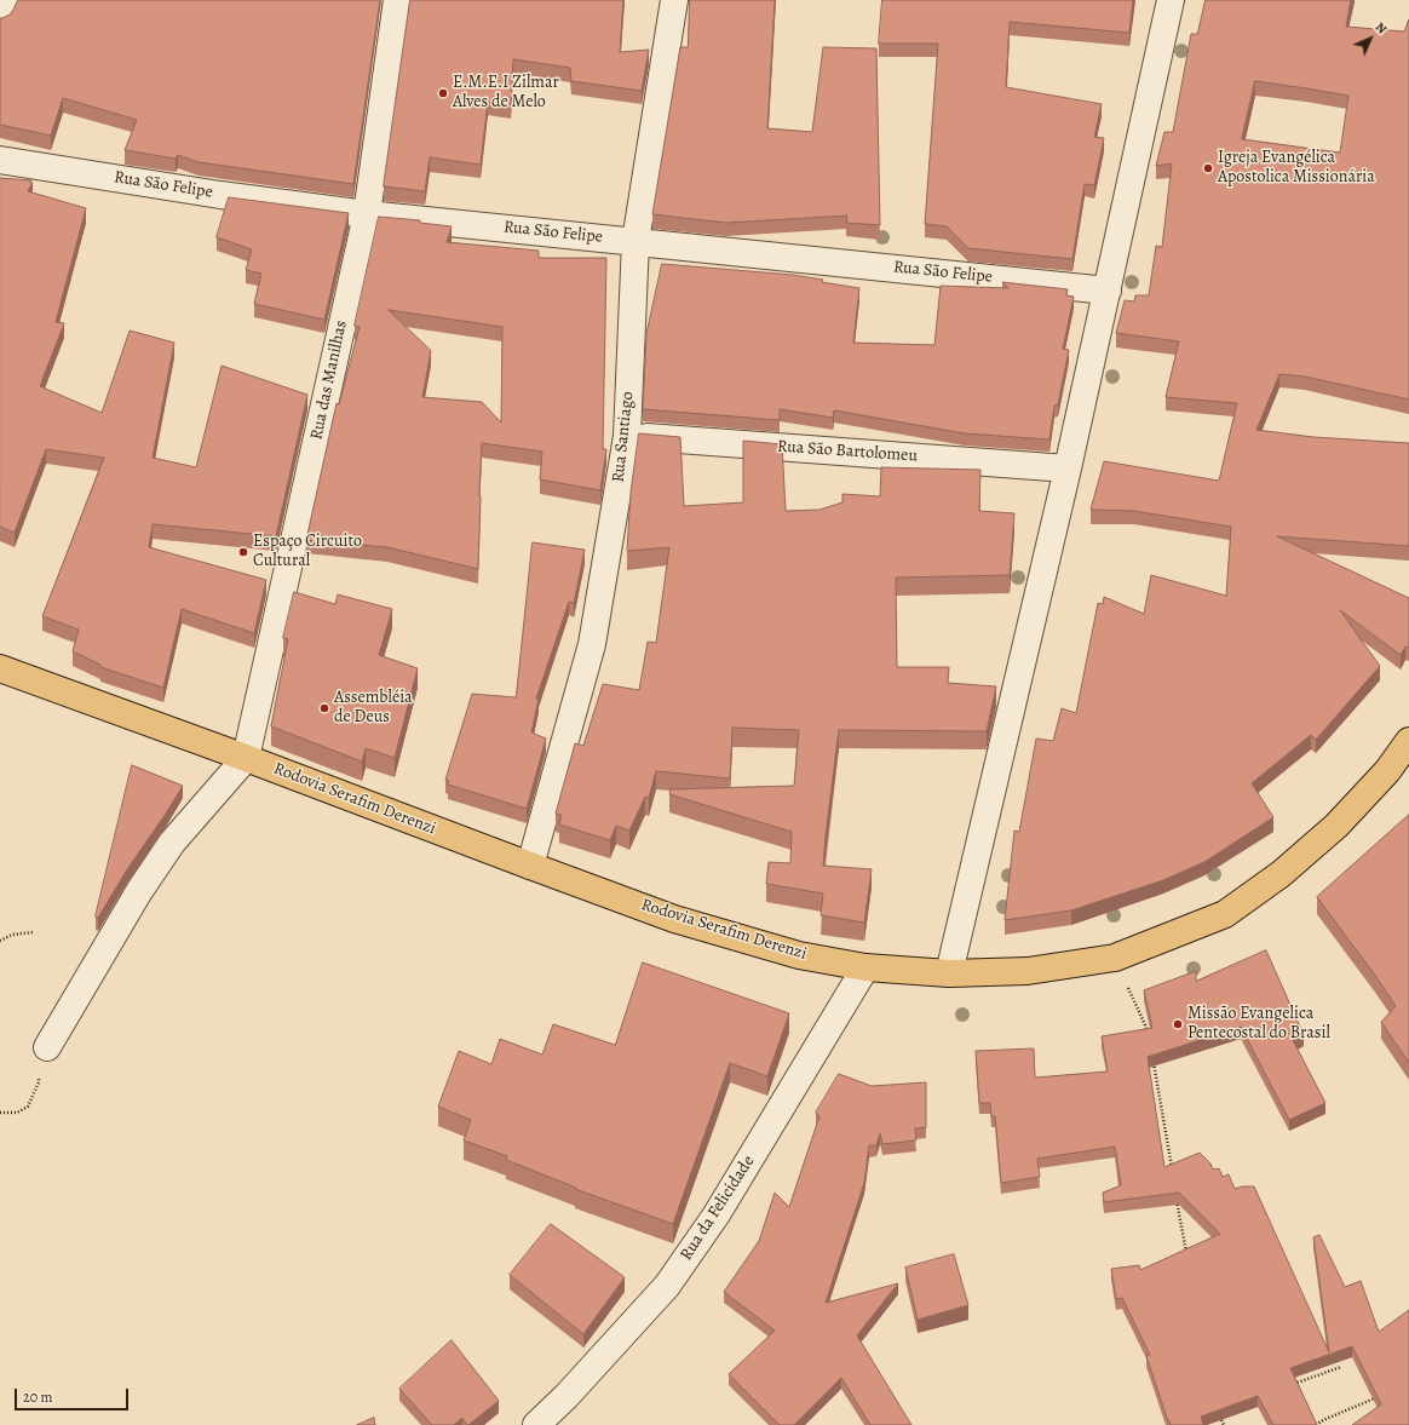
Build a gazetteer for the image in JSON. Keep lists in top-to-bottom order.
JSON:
{
  "streets": {
    "main road": ["Rodovia Serafim Derenzi"],
    "street": [
      "Rua São Felipe",
      "Rua das Manilhas",
      "Rua Santiago",
      "Rua São Bartolomeu",
      "Rua da Felicidade"
    ]
  },
  "crossings": [
    ["Rua São Felipe", "Rua das Manilhas"],
    ["Rua São Felipe", "Rua Santiago"],
    ["Rua das Manilhas", "Rodovia Serafim Derenzi"],
    ["Rua Santiago", "Rua São Bartolomeu"],
    ["Rua Santiago", "Rodovia Serafim Derenzi"],
    ["Rodovia Serafim Derenzi", "Rua da Felicidade"]
  ],
  "places": [
    "E.M.E.I Zilmar Alves de Melo",
    "Igreja Evangélica Apostolica Missionária",
    "Espaço Circuito Cultural",
    "Assembléia de Deus",
    "Missão Evangelica Pentecostal do Brasil"
  ],
  "scale_bar": "20 m",
  "north": "top right"
}
